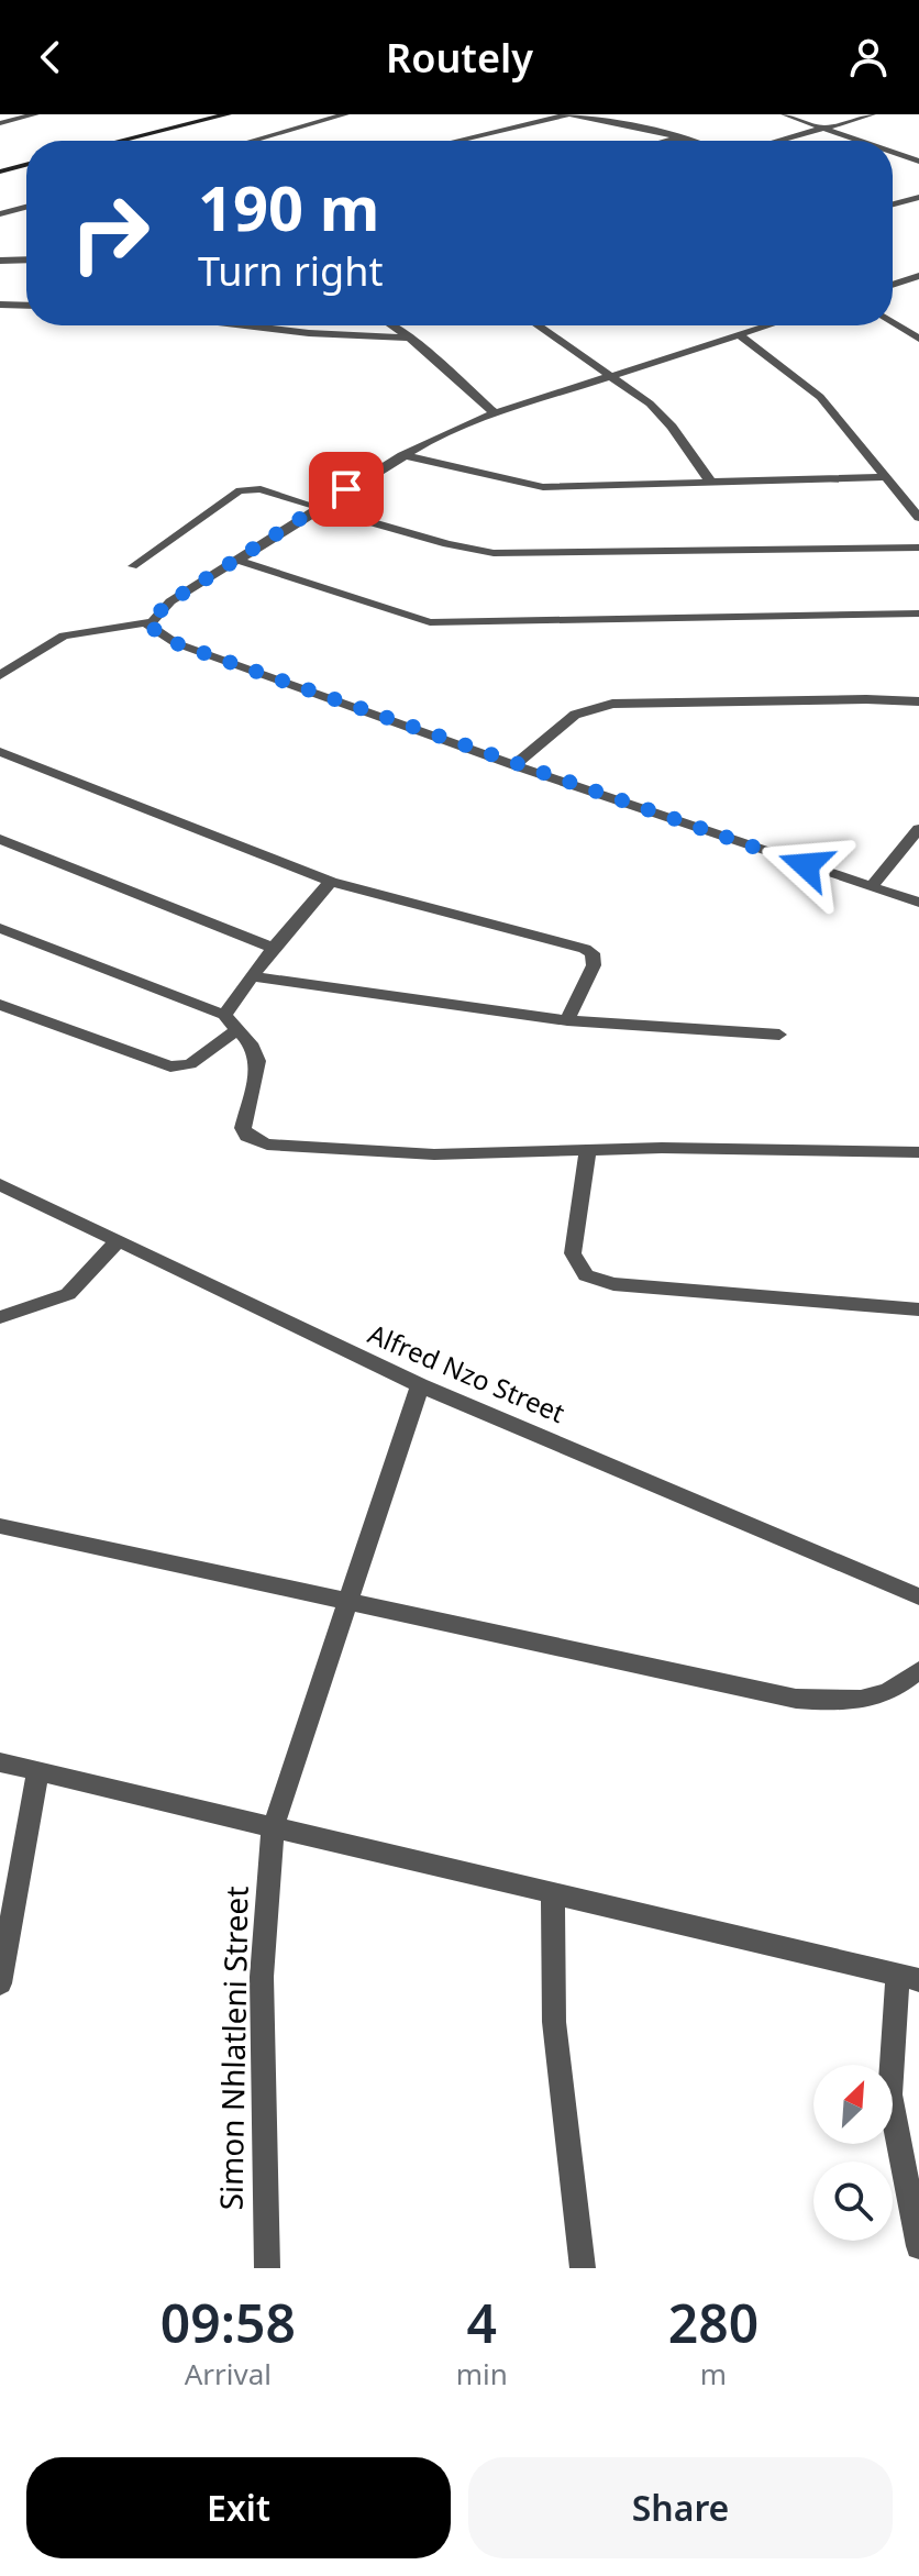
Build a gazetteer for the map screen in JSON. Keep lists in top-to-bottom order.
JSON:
{
  "streets": {
    "street": ["Alfred Nzo Street", "Simon Nhlatleni Street"]
  },
  "crossings": [
    ["Alfred Nzo Street", "Simon Nhlatleni Street"]
  ],
  "north": "top right",
  "page": {
    "header": "Routely",
    "turn": ["190 m", "Turn right"],
    "eta": [
      "09:58",
      "Arrival",
      "4",
      "min",
      "280",
      "m"
    ],
    "buttons": ["Exit", "Share"]
  }
}
